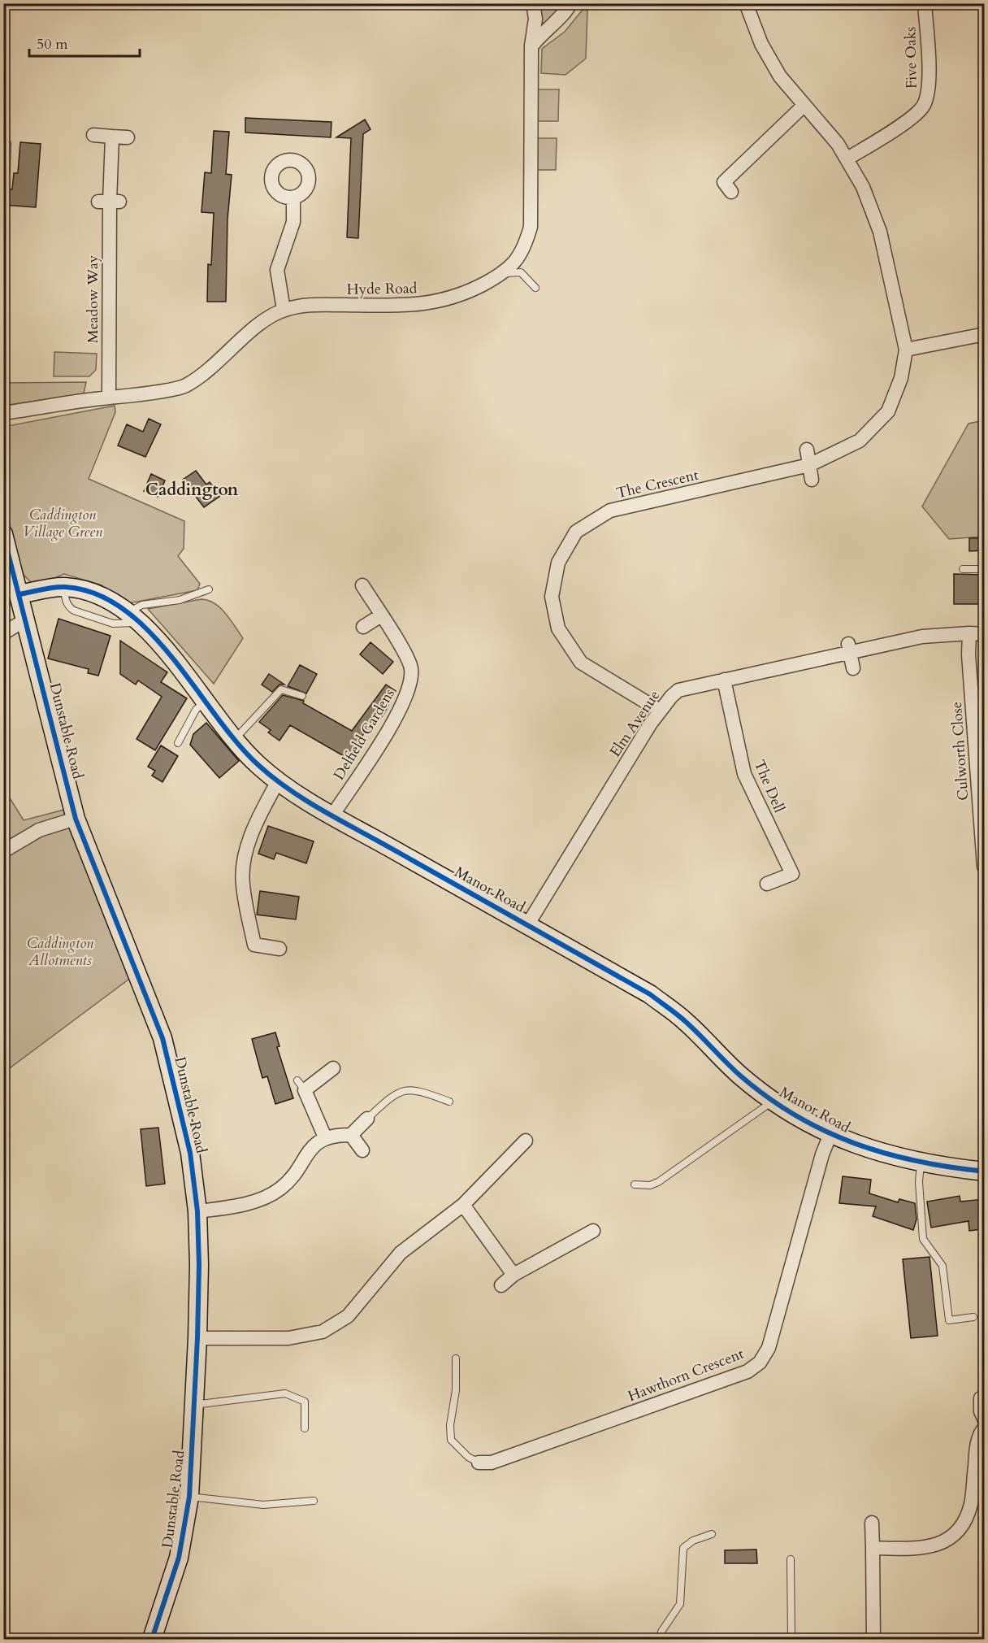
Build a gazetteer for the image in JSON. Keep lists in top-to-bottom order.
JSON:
{
  "streets": {
    "street": [
      "Five Oaks",
      "Hyde Road",
      "Meadow Way",
      "The Crescent",
      "Elm Avenue",
      "Dunstable Road",
      "Delfield Gardens",
      "Culworth Close",
      "The Dell",
      "Manor Road",
      "Hawthorn Crescent"
    ]
  },
  "crossings": [
    ["Five Oaks", "The Crescent"],
    ["Hyde Road", "Meadow Way"],
    ["The Crescent", "Elm Avenue"],
    ["Elm Avenue", "Culworth Close"],
    ["Elm Avenue", "The Dell"],
    ["Elm Avenue", "Manor Road"],
    ["Dunstable Road", "Manor Road"],
    ["Delfield Gardens", "Manor Road"],
    ["Manor Road", "Hawthorn Crescent"]
  ],
  "districts": ["Caddington"],
  "parks": ["Caddington Village Green", "Caddington Allotments"],
  "scale_bar": "50 m"
}
